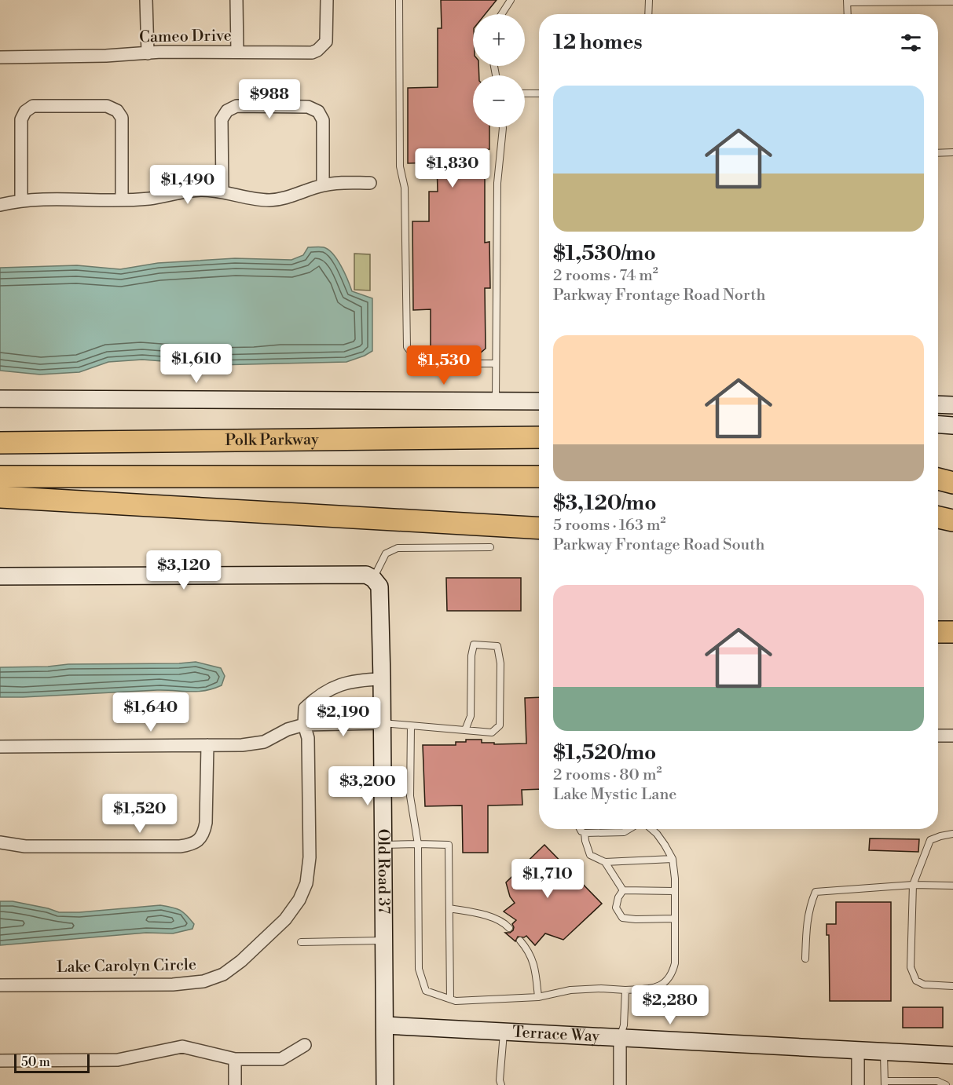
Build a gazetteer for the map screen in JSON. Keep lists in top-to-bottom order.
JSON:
{
  "streets": {
    "highway": ["Polk Parkway"],
    "street": [
      "Cameo Drive",
      "Old Road 37",
      "Lake Carolyn Circle",
      "Terrace Way"
    ]
  },
  "crossings": [
    ["Old Road 37", "Lake Carolyn Circle"],
    ["Old Road 37", "Terrace Way"]
  ],
  "scale_bar": "50 m",
  "page": {
    "map_buttons": ["+", "−"],
    "heading": "12 homes",
    "list": [
      {
        "name": "$1,530/mo",
        "note": "2 rooms · 74 m² · Parkway Frontage Road North"
      },
      {
        "name": "$3,120/mo",
        "note": "5 rooms · 163 m² · Parkway Frontage Road South"
      },
      {
        "name": "$1,520/mo",
        "note": "2 rooms · 80 m² · Lake Mystic Lane"
      }
    ],
    "price": [
      "$988",
      "$1,830",
      "$1,490",
      "$1,610",
      "$1,530",
      "$3,120",
      "$1,640",
      "$2,190",
      "$3,200",
      "$1,520",
      "$1,710",
      "$2,280"
    ],
    "scale": "50 m"
  }
}
